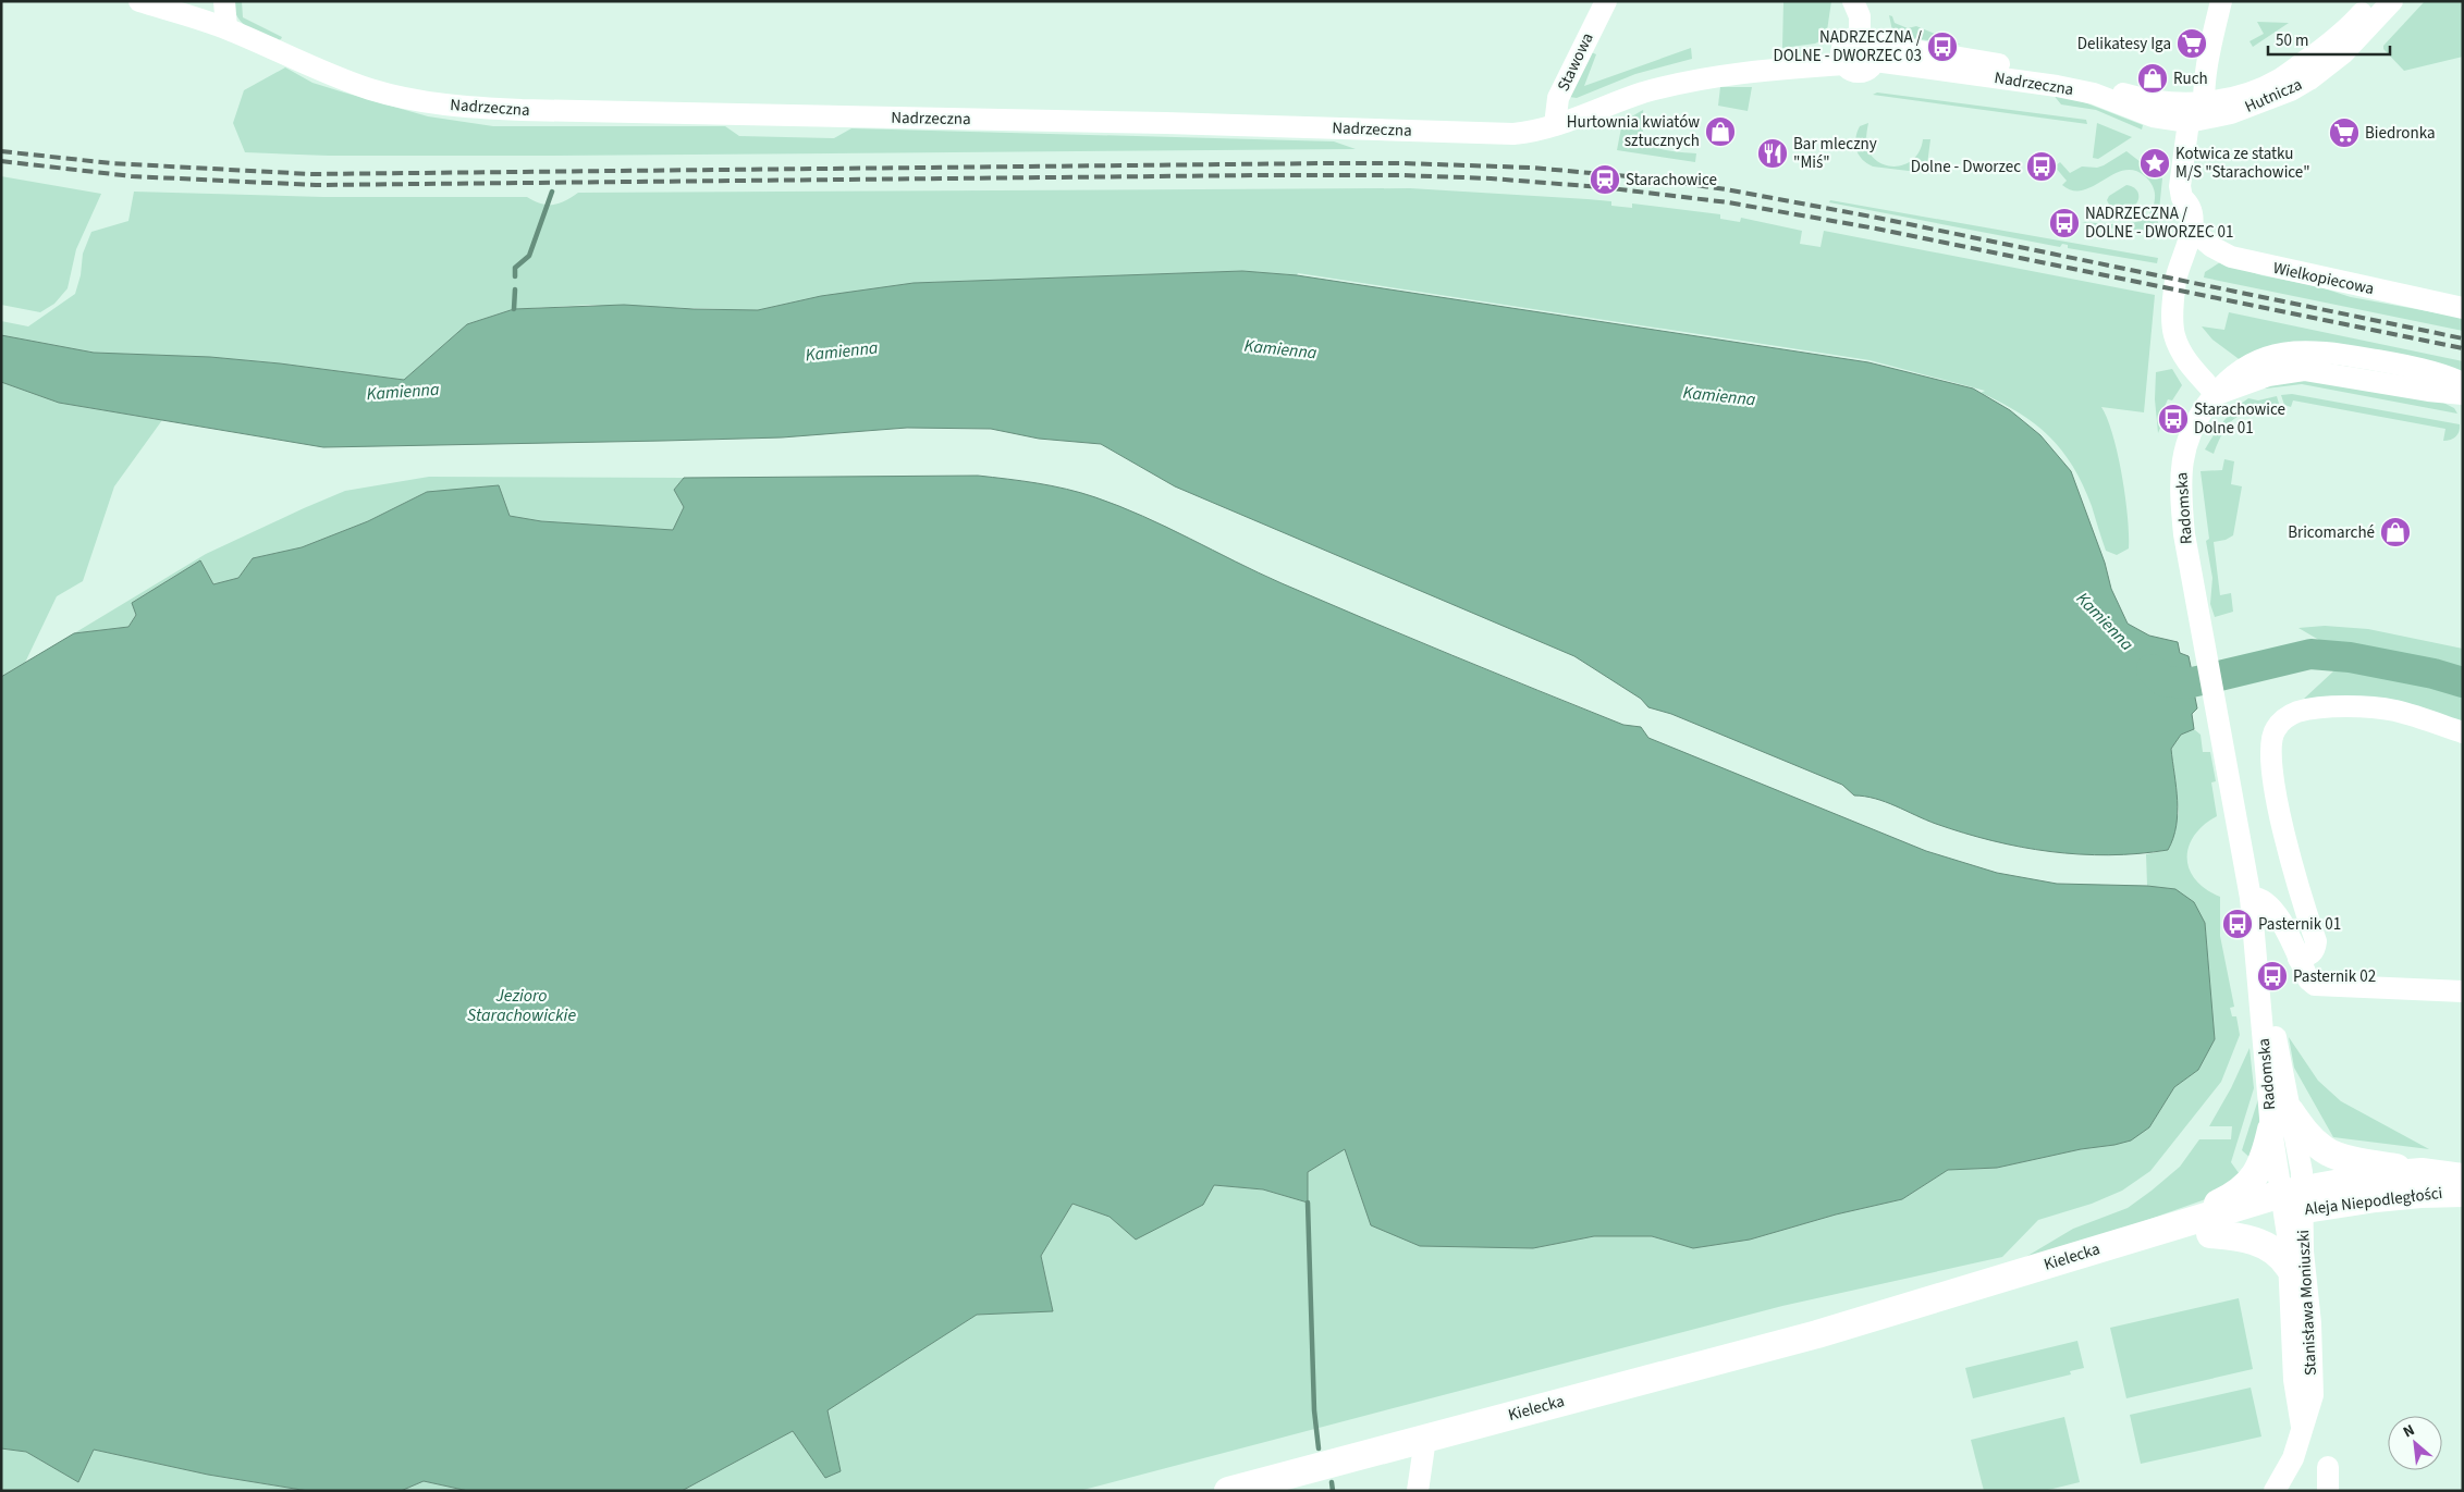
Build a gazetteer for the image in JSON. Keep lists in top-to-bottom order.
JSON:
{
  "streets": {
    "main road": ["Aleja Niepodległości", "Kielecka"],
    "street": [
      "Stawowa",
      "Nadrzeczna",
      "Hutnicza",
      "Wielkopiecowa",
      "Radomska",
      "Stanisława Moniuszki"
    ]
  },
  "crossings": [
    ["Stawowa", "Nadrzeczna"],
    ["Nadrzeczna", "Hutnicza"],
    ["Radomska", "Aleja Niepodległości"],
    ["Radomska", "Kielecka"],
    ["Radomska", "Stanisława Moniuszki"],
    ["Aleja Niepodległości", "Kielecka"],
    ["Aleja Niepodległości", "Stanisława Moniuszki"],
    ["Kielecka", "Stanisława Moniuszki"]
  ],
  "water": ["Kamienna", "Jezioro Starachowickie"],
  "places": {
    "supermarket": ["Delikatesy Iga", "Biedronka"],
    "bus stop": [
      "NADRZECZNA / DOLNE - DWORZEC 03",
      "Dolne - Dworzec",
      "NADRZECZNA / DOLNE - DWORZEC 01",
      "Starachowice Dolne 01",
      "Pasternik 01",
      "Pasternik 02"
    ],
    "shop": ["Ruch", "Hurtownia kwiatów sztucznych", "Bricomarché"],
    "restaurant": ["Bar mleczny \"Miś\""],
    "place": ["Kotwica ze statku M/S \"Starachowice\""],
    "station": ["Starachowice"]
  },
  "scale_bar": "50 m",
  "north": "top left"
}
